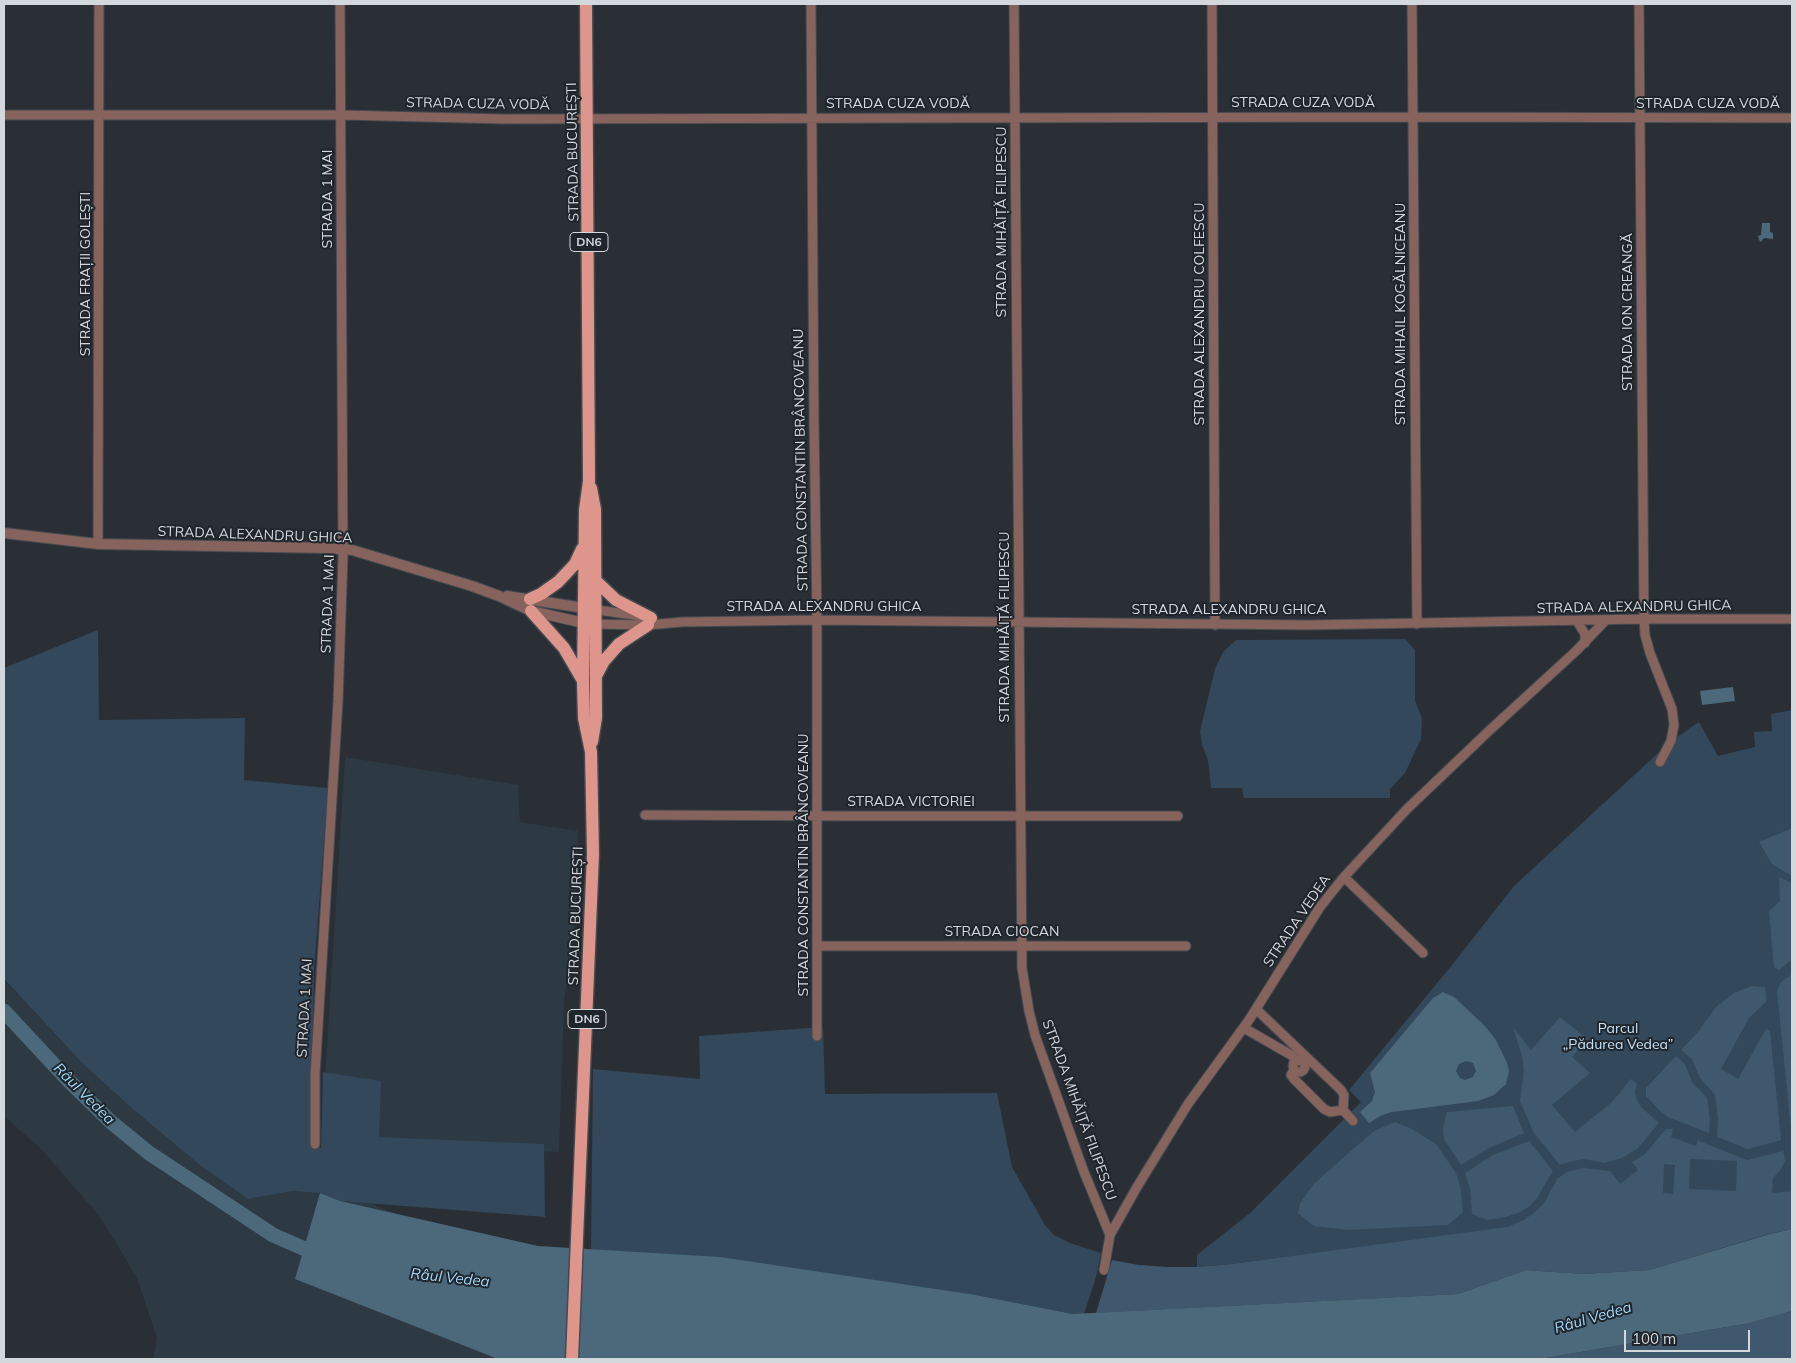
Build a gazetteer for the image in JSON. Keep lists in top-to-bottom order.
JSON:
{
  "streets": {
    "main road": ["STRADA BUCUREȘTI", "DN6"],
    "street": [
      "STRADA CUZA VODĂ",
      "STRADA 1 MAI",
      "STRADA MIHĂIȚĂ FILIPESCU",
      "STRADA FRAȚII GOLEȘTI",
      "STRADA ION CREANGĂ",
      "STRADA ALEXANDRU COLFESCU",
      "STRADA MIHAIL KOGĂLNICEANU",
      "STRADA CONSTANTIN BRÂNCOVEANU",
      "STRADA ALEXANDRU GHICA",
      "STRADA VICTORIEI",
      "STRADA VEDEA",
      "STRADA CIOCAN"
    ]
  },
  "crossings": [
    ["STRADA CUZA VODĂ", "STRADA BUCUREȘTI"],
    ["STRADA CUZA VODĂ", "STRADA 1 MAI"],
    ["STRADA CUZA VODĂ", "STRADA MIHĂIȚĂ FILIPESCU"],
    ["STRADA CUZA VODĂ", "STRADA FRAȚII GOLEȘTI"],
    ["STRADA CUZA VODĂ", "STRADA ION CREANGĂ"],
    ["STRADA CUZA VODĂ", "STRADA ALEXANDRU COLFESCU"],
    ["STRADA CUZA VODĂ", "STRADA MIHAIL KOGĂLNICEANU"],
    ["STRADA CUZA VODĂ", "STRADA CONSTANTIN BRÂNCOVEANU"],
    ["STRADA BUCUREȘTI", "STRADA ALEXANDRU GHICA"],
    ["STRADA 1 MAI", "STRADA ALEXANDRU GHICA"],
    ["STRADA MIHĂIȚĂ FILIPESCU", "STRADA ALEXANDRU GHICA"],
    ["STRADA MIHĂIȚĂ FILIPESCU", "STRADA VICTORIEI"],
    ["STRADA MIHĂIȚĂ FILIPESCU", "STRADA VEDEA"],
    ["STRADA MIHĂIȚĂ FILIPESCU", "STRADA CIOCAN"],
    ["STRADA FRAȚII GOLEȘTI", "STRADA ALEXANDRU GHICA"],
    ["STRADA ION CREANGĂ", "STRADA ALEXANDRU GHICA"],
    ["STRADA ALEXANDRU COLFESCU", "STRADA ALEXANDRU GHICA"],
    ["STRADA MIHAIL KOGĂLNICEANU", "STRADA ALEXANDRU GHICA"],
    ["STRADA CONSTANTIN BRÂNCOVEANU", "STRADA ALEXANDRU GHICA"],
    ["STRADA CONSTANTIN BRÂNCOVEANU", "STRADA VICTORIEI"],
    ["STRADA CONSTANTIN BRÂNCOVEANU", "STRADA CIOCAN"],
    ["STRADA ALEXANDRU GHICA", "STRADA VEDEA"]
  ],
  "water": ["Râul Vedea"],
  "parks": ["Parcul „Pădurea Vedea”"],
  "scale_bar": "100 m"
}
